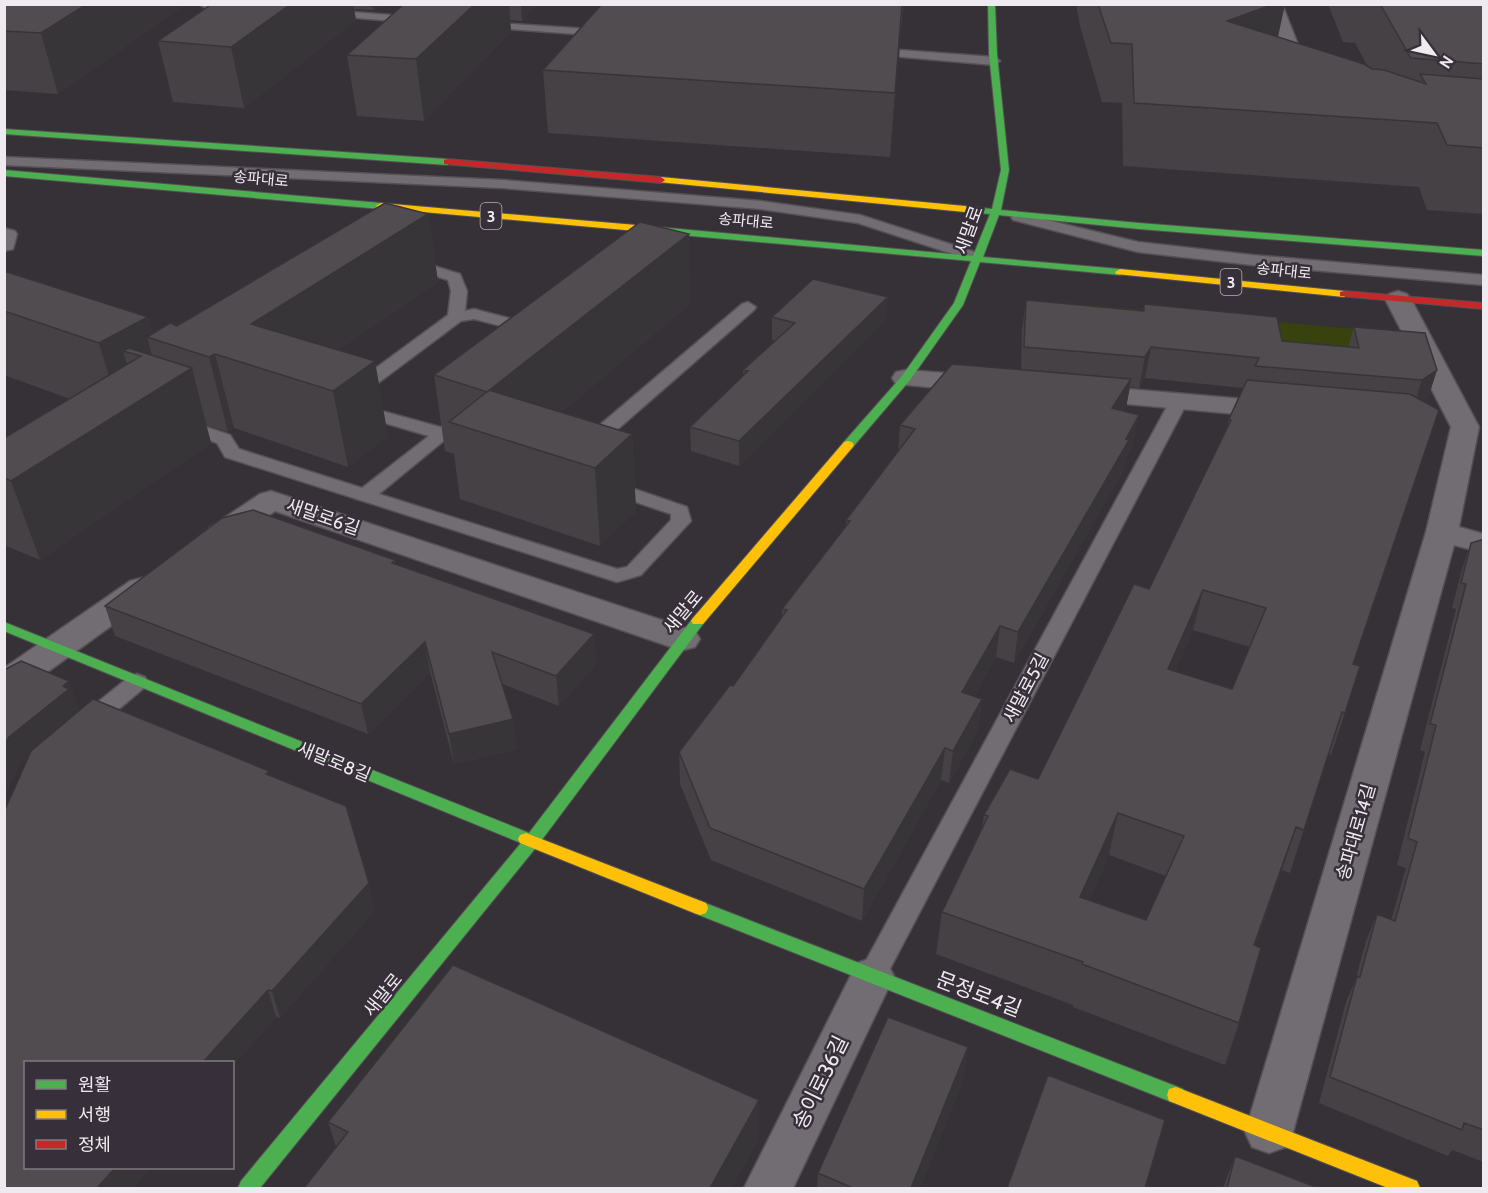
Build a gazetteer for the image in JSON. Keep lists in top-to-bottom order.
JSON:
{
  "streets": {
    "main road": [
      "송파대로",
      "3",
      "새말로",
      "새말로8길",
      "문정로4길"
    ],
    "street": ["새말로6길", "송파대로14길", "송이로36길"],
    "lane": ["새말로5길"]
  },
  "crossings": [
    ["송파대로", "새말로"],
    ["새말로", "새말로6길"],
    ["새말로", "새말로8길"],
    ["새말로", "문정로4길"],
    ["새말로5길", "문정로4길"],
    ["새말로5길", "송이로36길"],
    ["새말로8길", "문정로4길"],
    ["송파대로14길", "문정로4길"],
    ["문정로4길", "송이로36길"]
  ],
  "legend": ["원활", "서행", "정체"],
  "north": "bottom right"
}
